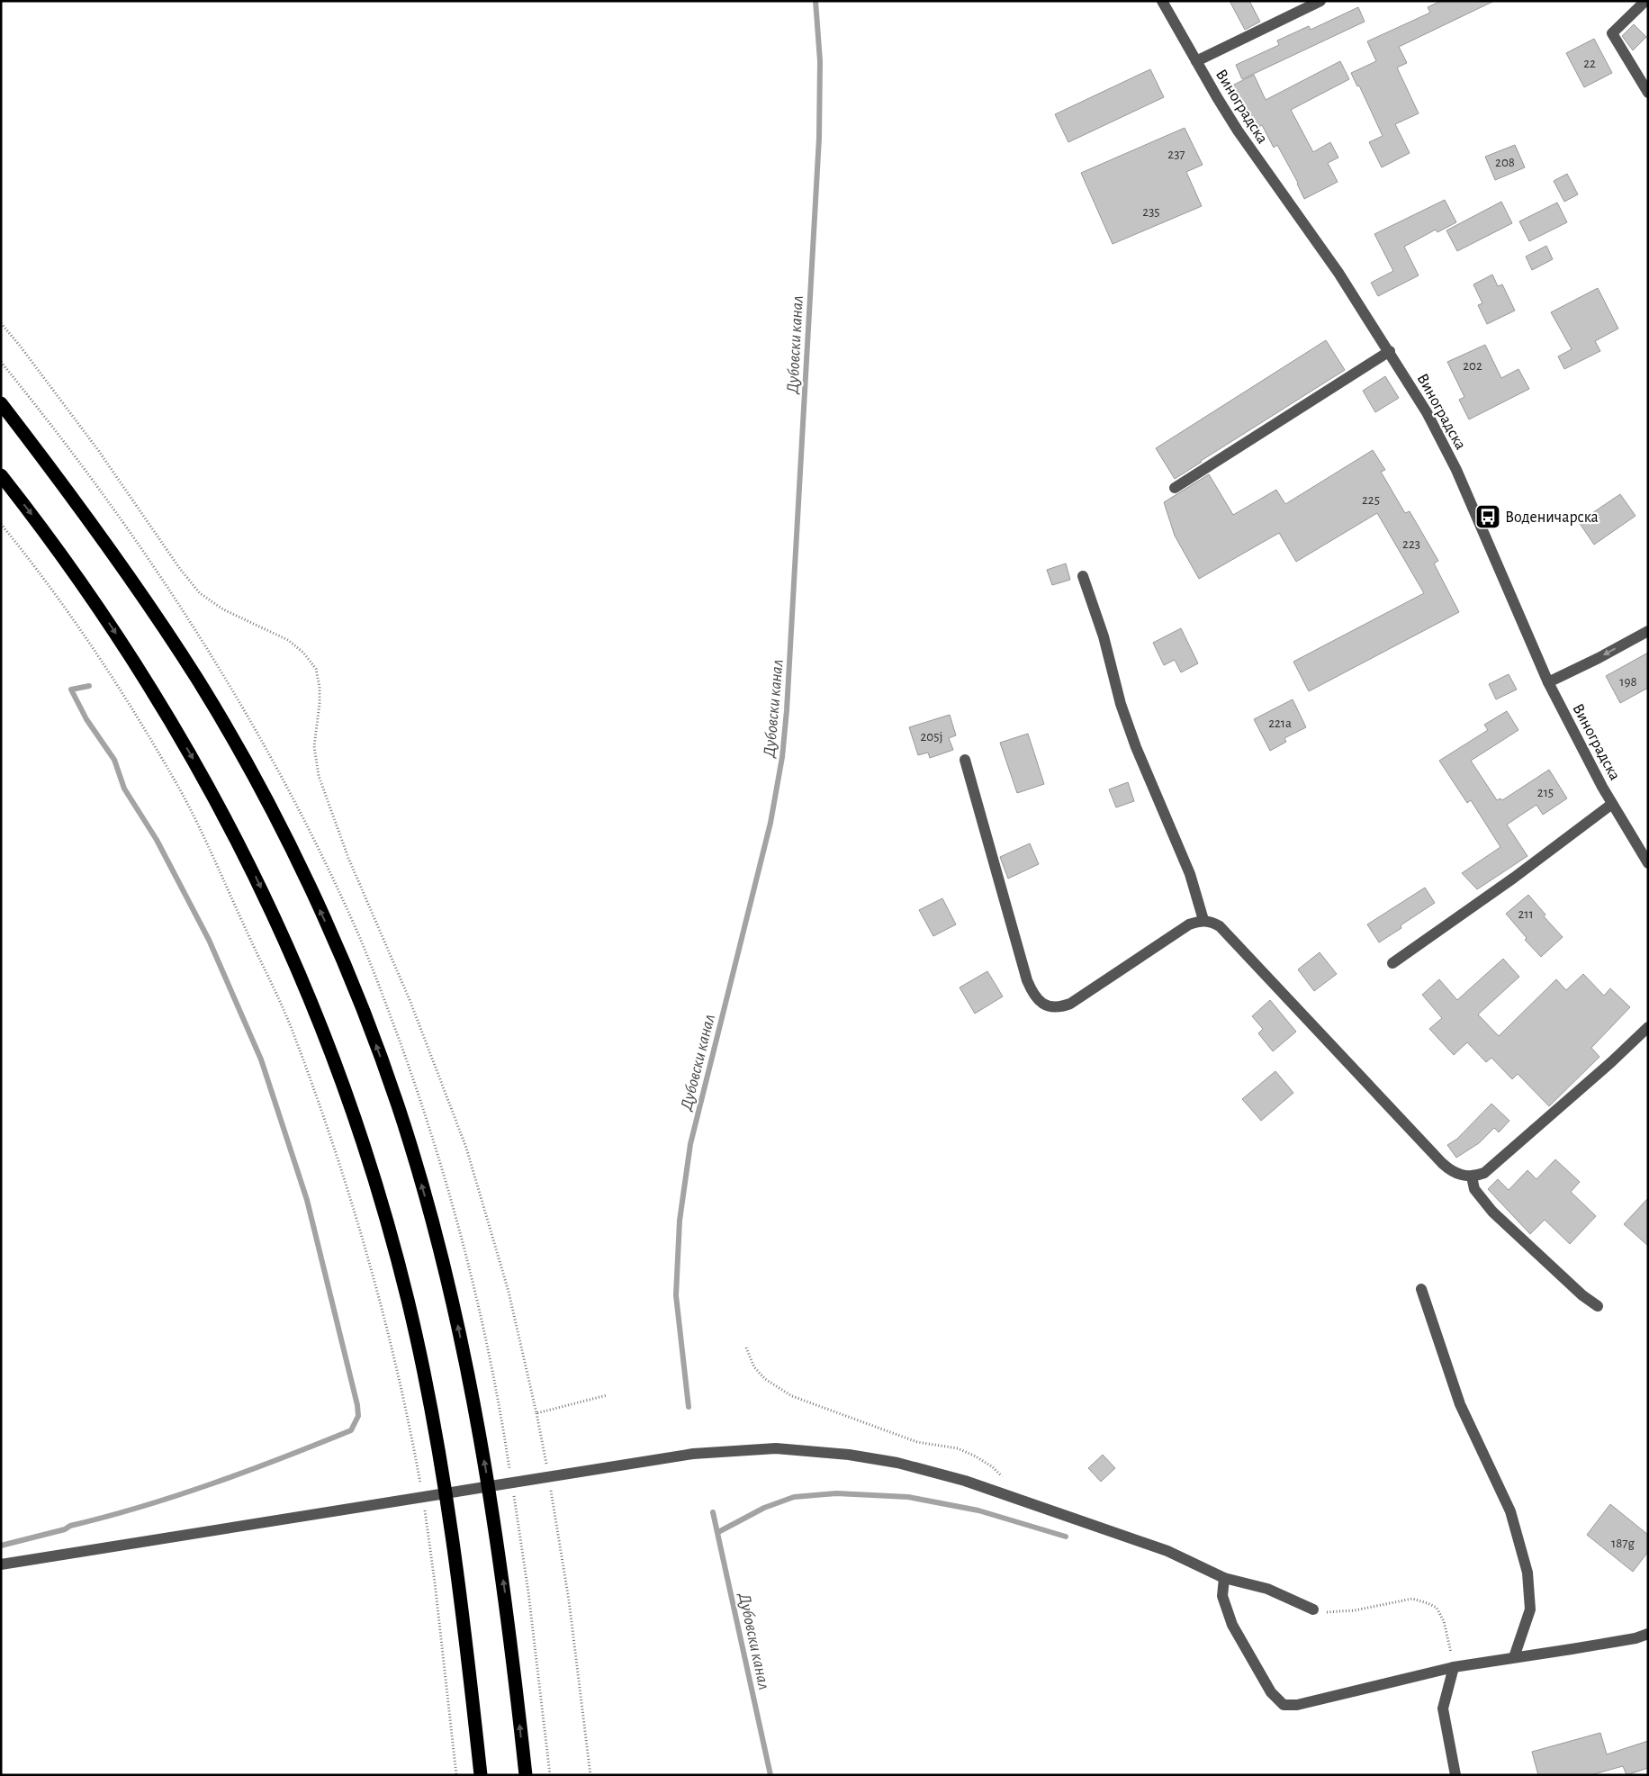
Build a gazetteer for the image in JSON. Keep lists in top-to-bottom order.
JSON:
{
  "streets": {
    "street": ["Виноградска"]
  },
  "water": ["Дубовски канал"],
  "places": {
    "bus stop": ["Воденичарска"]
  },
  "house_numbers": [
    "22",
    "237",
    "208",
    "235",
    "202",
    "225",
    "223",
    "198",
    "221a",
    "205j",
    "215",
    "211",
    "187g"
  ]
}
